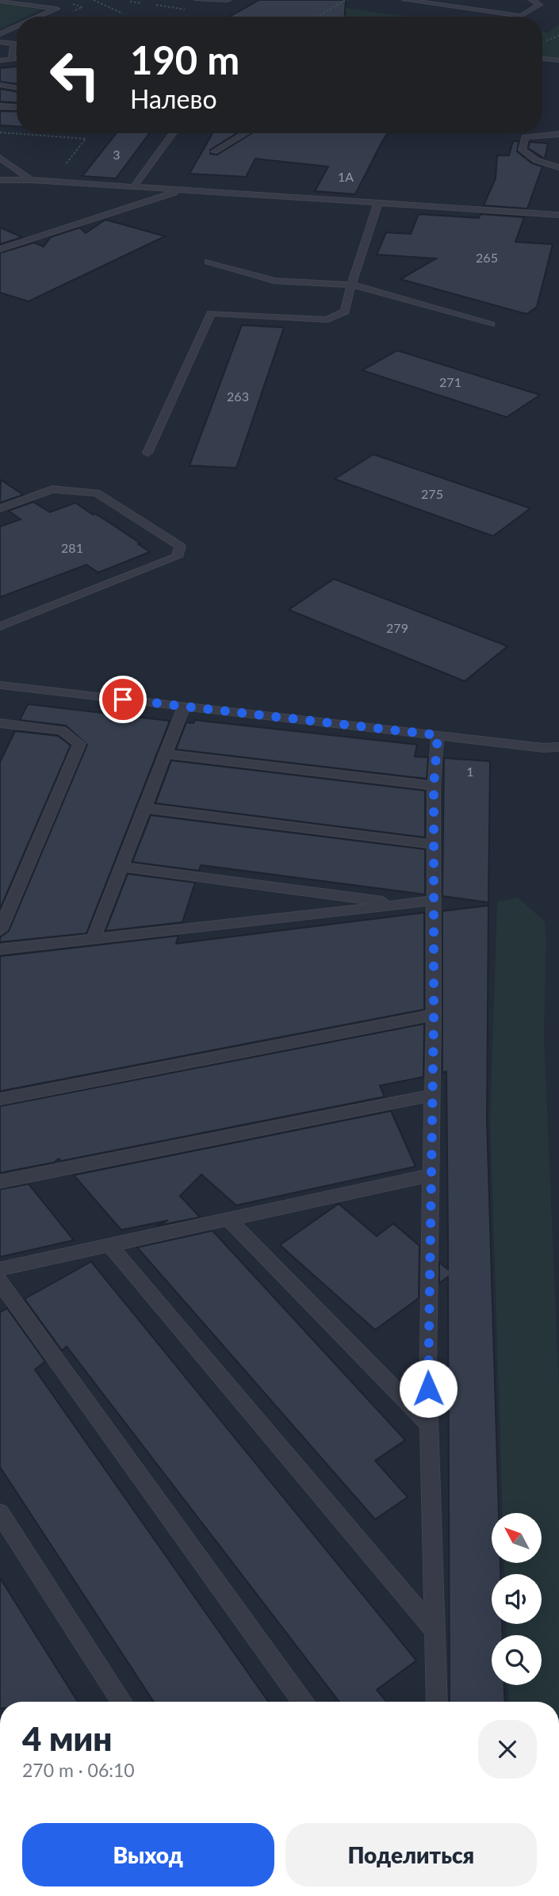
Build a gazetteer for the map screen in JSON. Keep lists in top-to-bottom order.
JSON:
{
  "house_numbers": [
    "3",
    "1А",
    "265",
    "271",
    "263",
    "275",
    "281",
    "279",
    "1"
  ],
  "north": "top left",
  "page": {
    "turn": ["190 m", "Налево"],
    "heading": ["4 мин", "270 m · 06:10"],
    "buttons": ["Выход", "Поделиться"]
  }
}
